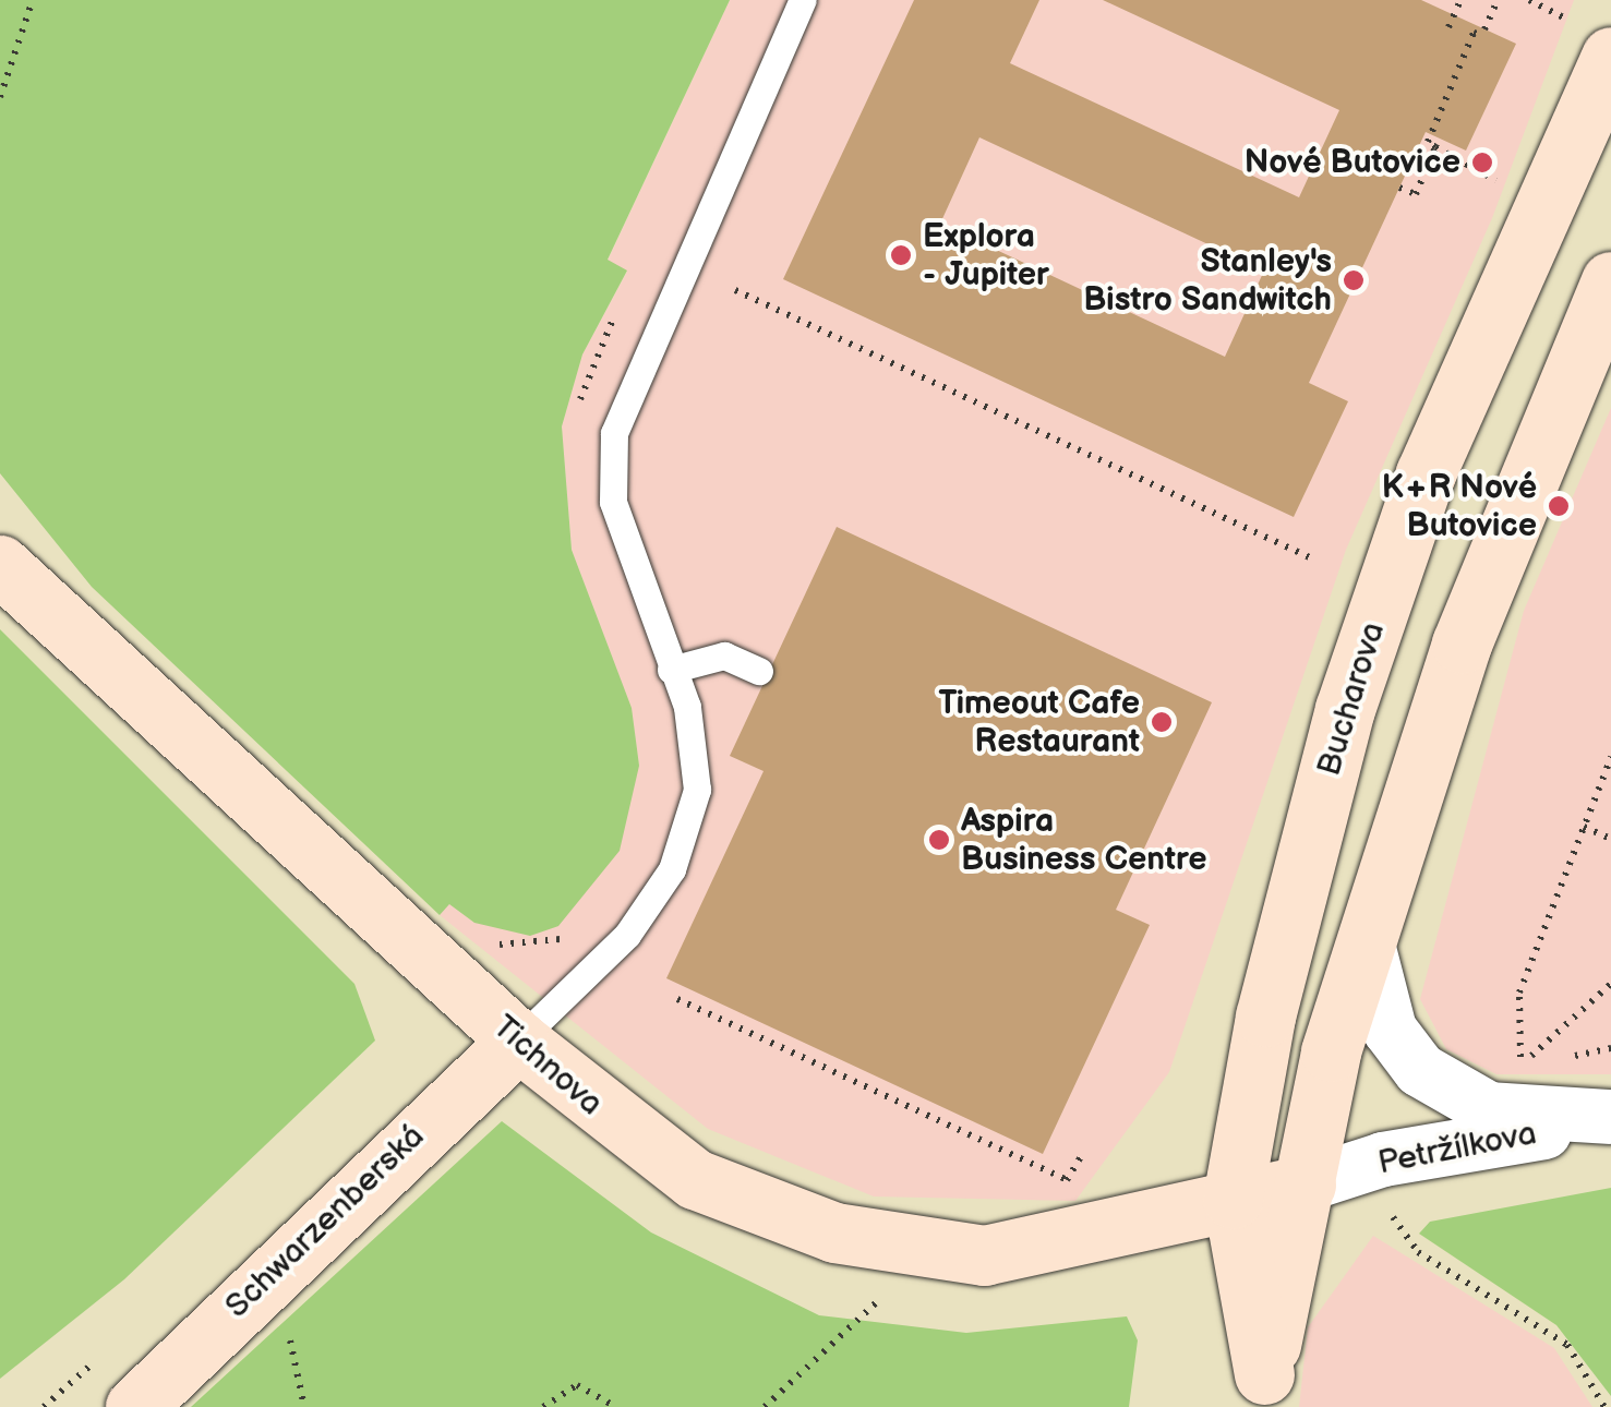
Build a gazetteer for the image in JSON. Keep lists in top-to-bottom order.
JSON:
{
  "streets": {
    "main road": ["Bucharova", "Tichnova", "Schwarzenberská"],
    "street": ["Petržílkova"]
  },
  "crossings": [
    ["Bucharova", "Tichnova"],
    ["Bucharova", "Petržílkova"],
    ["Tichnova", "Petržílkova"],
    ["Tichnova", "Schwarzenberská"]
  ],
  "places": [
    "Nové Butovice",
    "Explora - Jupiter",
    "Stanley's Bistro Sandwitch",
    "K+R Nové Butovice",
    "Timeout Cafe Restaurant",
    "Aspira Business Centre"
  ]
}
